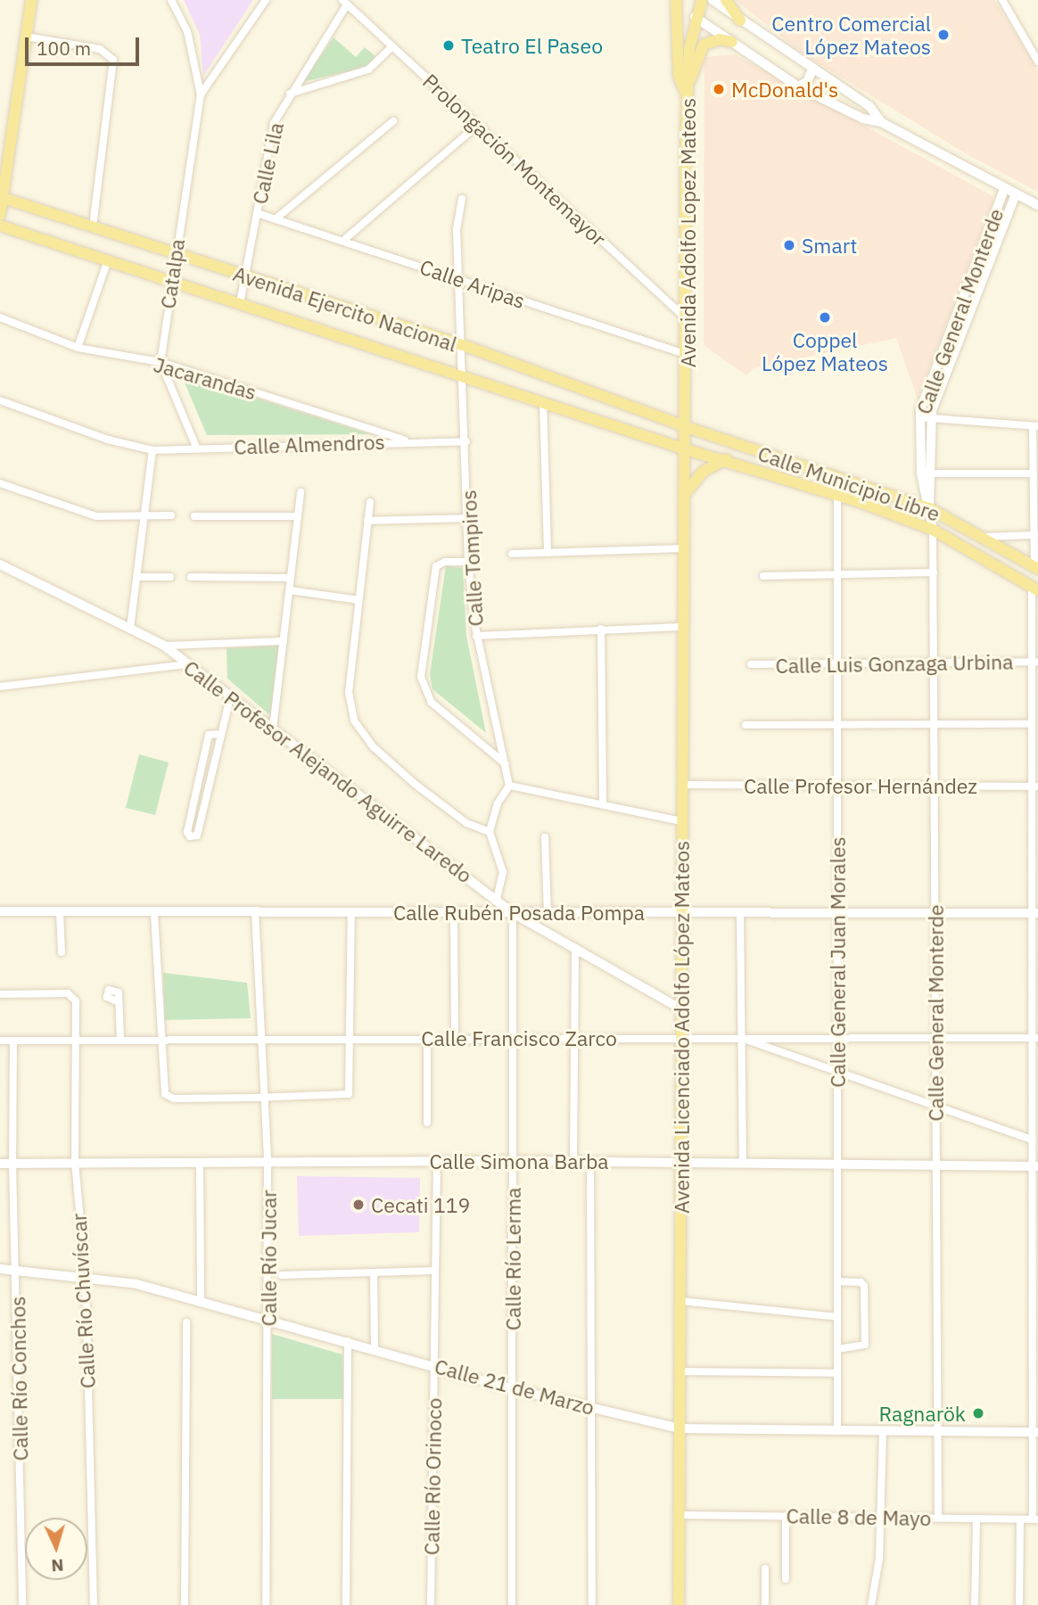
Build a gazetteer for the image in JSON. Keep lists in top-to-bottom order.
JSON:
{
  "streets": {
    "main road": [
      "Avenida Adolfo Lopez Mateos",
      "Avenida Ejercito Nacional",
      "Calle Municipio Libre",
      "Avenida Licenciado Adolfo López Mateos"
    ],
    "street": [
      "Prolongación Montemayor",
      "Calle Lila",
      "Catalpa",
      "Calle Aripas",
      "Calle General Monterde",
      "Jacarandas",
      "Calle Almendros",
      "Calle Tompiros",
      "Calle Luis Gonzaga Urbina",
      "Calle Profesor Alejando Aguirre Laredo",
      "Calle Profesor Hernández",
      "Calle Rubén Posada Pompa",
      "Calle General Juan Morales",
      "Calle Francisco Zarco",
      "Calle Simona Barba",
      "Calle Río Jucar",
      "Calle Río Lerma",
      "Calle Río Chuvíscar",
      "Calle Río Conchos",
      "Calle 21 de Marzo",
      "Calle Río Orinoco",
      "Calle 8 de Mayo"
    ]
  },
  "crossings": [
    ["Prolongación Montemayor", "Calle Lila"],
    ["Prolongación Montemayor", "Avenida Adolfo Lopez Mateos"],
    ["Calle Lila", "Calle Aripas"],
    ["Calle Lila", "Avenida Ejercito Nacional"],
    ["Avenida Adolfo Lopez Mateos", "Calle Aripas"],
    ["Avenida Adolfo Lopez Mateos", "Avenida Ejercito Nacional"],
    ["Avenida Adolfo Lopez Mateos", "Calle Municipio Libre"],
    ["Avenida Adolfo Lopez Mateos", "Avenida Licenciado Adolfo López Mateos"],
    ["Catalpa", "Avenida Ejercito Nacional"],
    ["Catalpa", "Jacarandas"],
    ["Catalpa", "Calle Almendros"],
    ["Calle Aripas", "Calle Tompiros"],
    ["Avenida Ejercito Nacional", "Calle General Monterde"],
    ["Avenida Ejercito Nacional", "Calle Municipio Libre"],
    ["Avenida Ejercito Nacional", "Calle Tompiros"],
    ["Avenida Ejercito Nacional", "Calle General Juan Morales"],
    ["Avenida Ejercito Nacional", "Avenida Licenciado Adolfo López Mateos"],
    ["Calle General Monterde", "Calle Municipio Libre"],
    ["Calle General Monterde", "Calle Luis Gonzaga Urbina"],
    ["Calle General Monterde", "Calle Profesor Hernández"],
    ["Calle General Monterde", "Calle Rubén Posada Pompa"],
    ["Calle General Monterde", "Calle Francisco Zarco"],
    ["Calle General Monterde", "Calle Simona Barba"],
    ["Calle General Monterde", "Calle 21 de Marzo"],
    ["Calle General Monterde", "Calle 8 de Mayo"],
    ["Jacarandas", "Calle Almendros"],
    ["Calle Almendros", "Calle Tompiros"],
    ["Calle Luis Gonzaga Urbina", "Calle General Juan Morales"],
    ["Calle Profesor Alejando Aguirre Laredo", "Calle Rubén Posada Pompa"],
    ["Calle Profesor Alejando Aguirre Laredo", "Avenida Licenciado Adolfo López Mateos"],
    ["Calle Profesor Alejando Aguirre Laredo", "Calle Río Lerma"],
    ["Calle Profesor Hernández", "Calle General Juan Morales"],
    ["Calle Profesor Hernández", "Avenida Licenciado Adolfo López Mateos"],
    ["Calle Rubén Posada Pompa", "Calle General Juan Morales"],
    ["Calle Rubén Posada Pompa", "Avenida Licenciado Adolfo López Mateos"],
    ["Calle Rubén Posada Pompa", "Calle Río Jucar"],
    ["Calle Rubén Posada Pompa", "Calle Río Lerma"],
    ["Calle General Juan Morales", "Calle Francisco Zarco"],
    ["Calle General Juan Morales", "Calle Simona Barba"],
    ["Calle General Juan Morales", "Calle 21 de Marzo"],
    ["Avenida Licenciado Adolfo López Mateos", "Calle Francisco Zarco"],
    ["Avenida Licenciado Adolfo López Mateos", "Calle Simona Barba"],
    ["Avenida Licenciado Adolfo López Mateos", "Calle 21 de Marzo"],
    ["Avenida Licenciado Adolfo López Mateos", "Calle 8 de Mayo"],
    ["Calle Francisco Zarco", "Calle Río Jucar"],
    ["Calle Francisco Zarco", "Calle Río Lerma"],
    ["Calle Francisco Zarco", "Calle Río Chuvíscar"],
    ["Calle Francisco Zarco", "Calle Río Conchos"],
    ["Calle Simona Barba", "Calle Río Jucar"],
    ["Calle Simona Barba", "Calle Río Lerma"],
    ["Calle Simona Barba", "Calle Río Chuvíscar"],
    ["Calle Simona Barba", "Calle Río Conchos"],
    ["Calle Simona Barba", "Calle Río Orinoco"],
    ["Calle Río Jucar", "Calle 21 de Marzo"],
    ["Calle Río Lerma", "Calle 21 de Marzo"],
    ["Calle Río Chuvíscar", "Calle 21 de Marzo"],
    ["Calle Río Conchos", "Calle 21 de Marzo"],
    ["Calle 21 de Marzo", "Calle Río Orinoco"]
  ],
  "places": [
    "Centro Comercial López Mateos",
    "Teatro El Paseo",
    "McDonald's",
    "Smart",
    "Coppel López Mateos",
    "Cecati 119",
    "Ragnarök"
  ],
  "scale_bar": "100 m",
  "north": "bottom"
}
